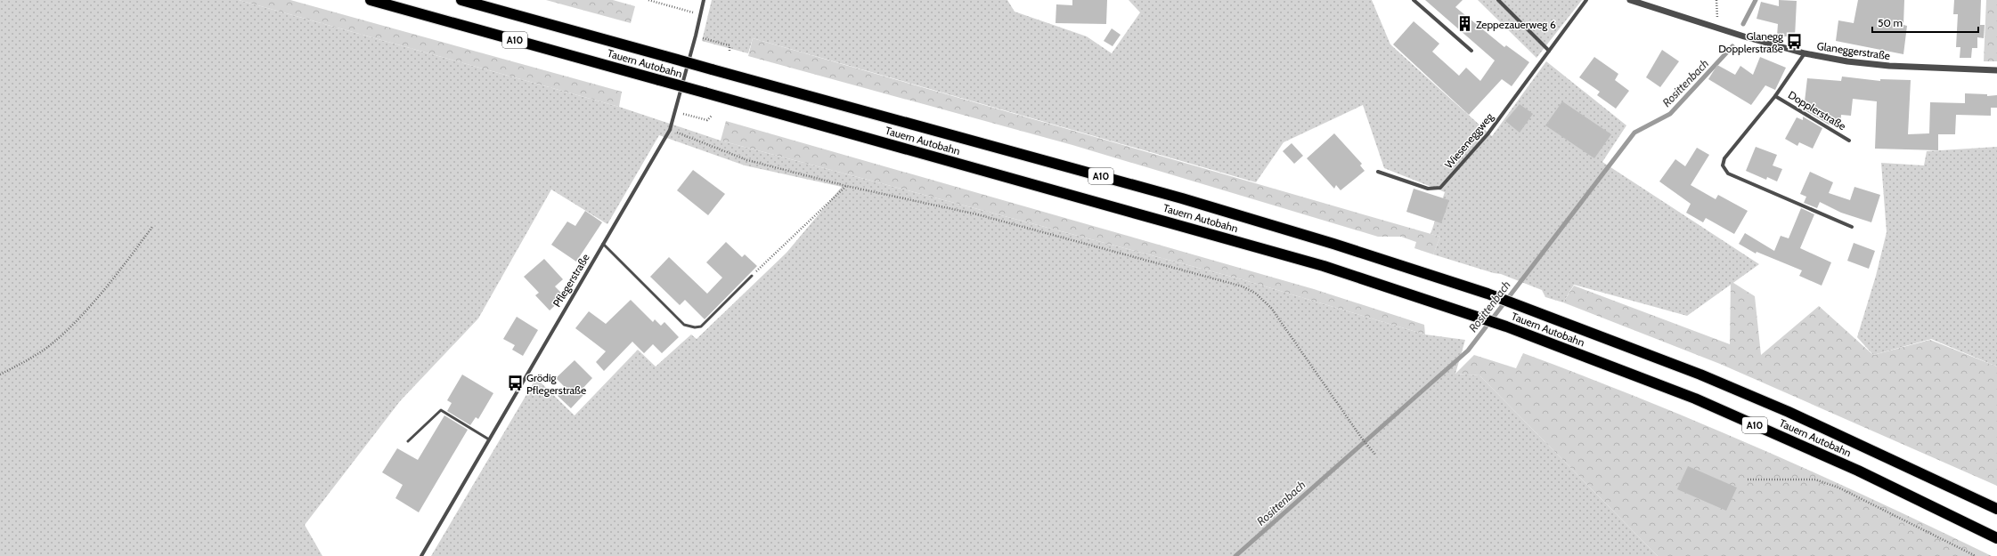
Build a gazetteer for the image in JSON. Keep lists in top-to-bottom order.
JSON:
{
  "streets": {
    "highway": ["A10", "Tauern Autobahn"],
    "street": [
      "Glaneggerstraße",
      "Dopplerstraße",
      "Wieseneggweg",
      "Pflegerstraße"
    ]
  },
  "crossings": [
    ["Glaneggerstraße", "Dopplerstraße"]
  ],
  "water": ["Rosittenbach"],
  "places": {
    "building": ["Zeppezauerweg 6"],
    "bus stop": ["Glanegg Dopplerstraße", "Grödig Pflegerstraße"]
  },
  "scale_bar": "50 m"
}
